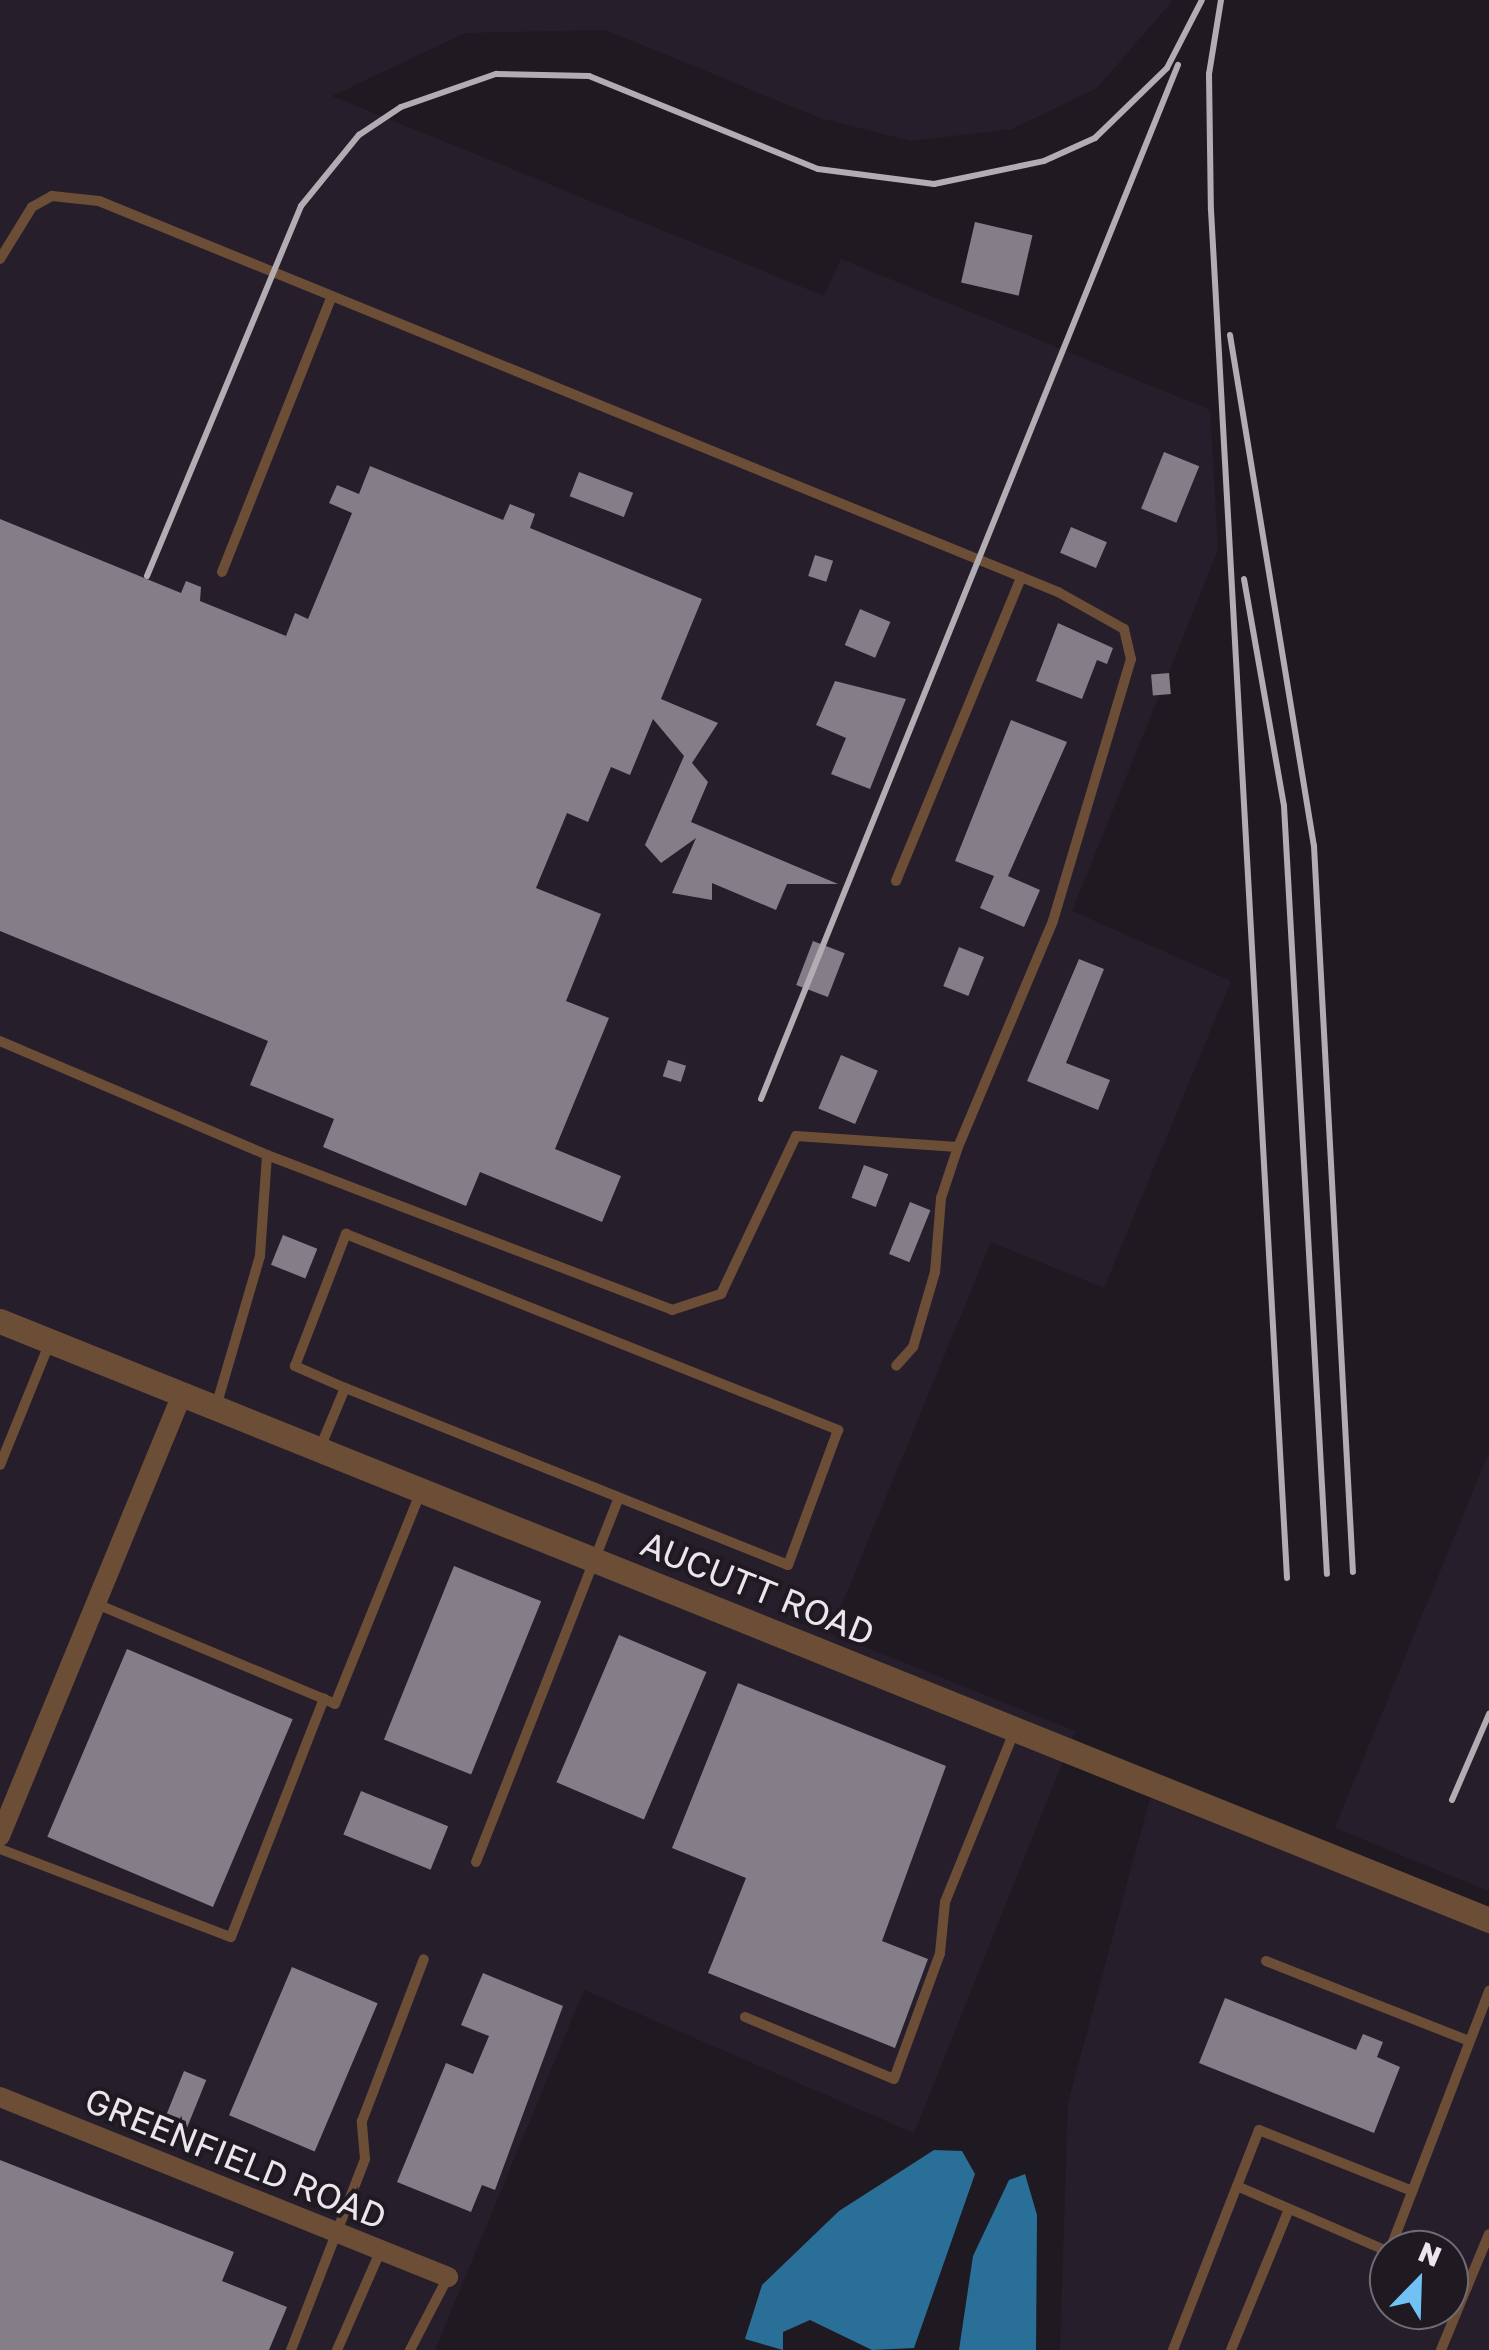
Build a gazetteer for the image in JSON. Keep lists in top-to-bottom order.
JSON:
{
  "streets": {
    "street": ["AUCUTT ROAD", "GREENFIELD ROAD"]
  },
  "north": "top right"
}
